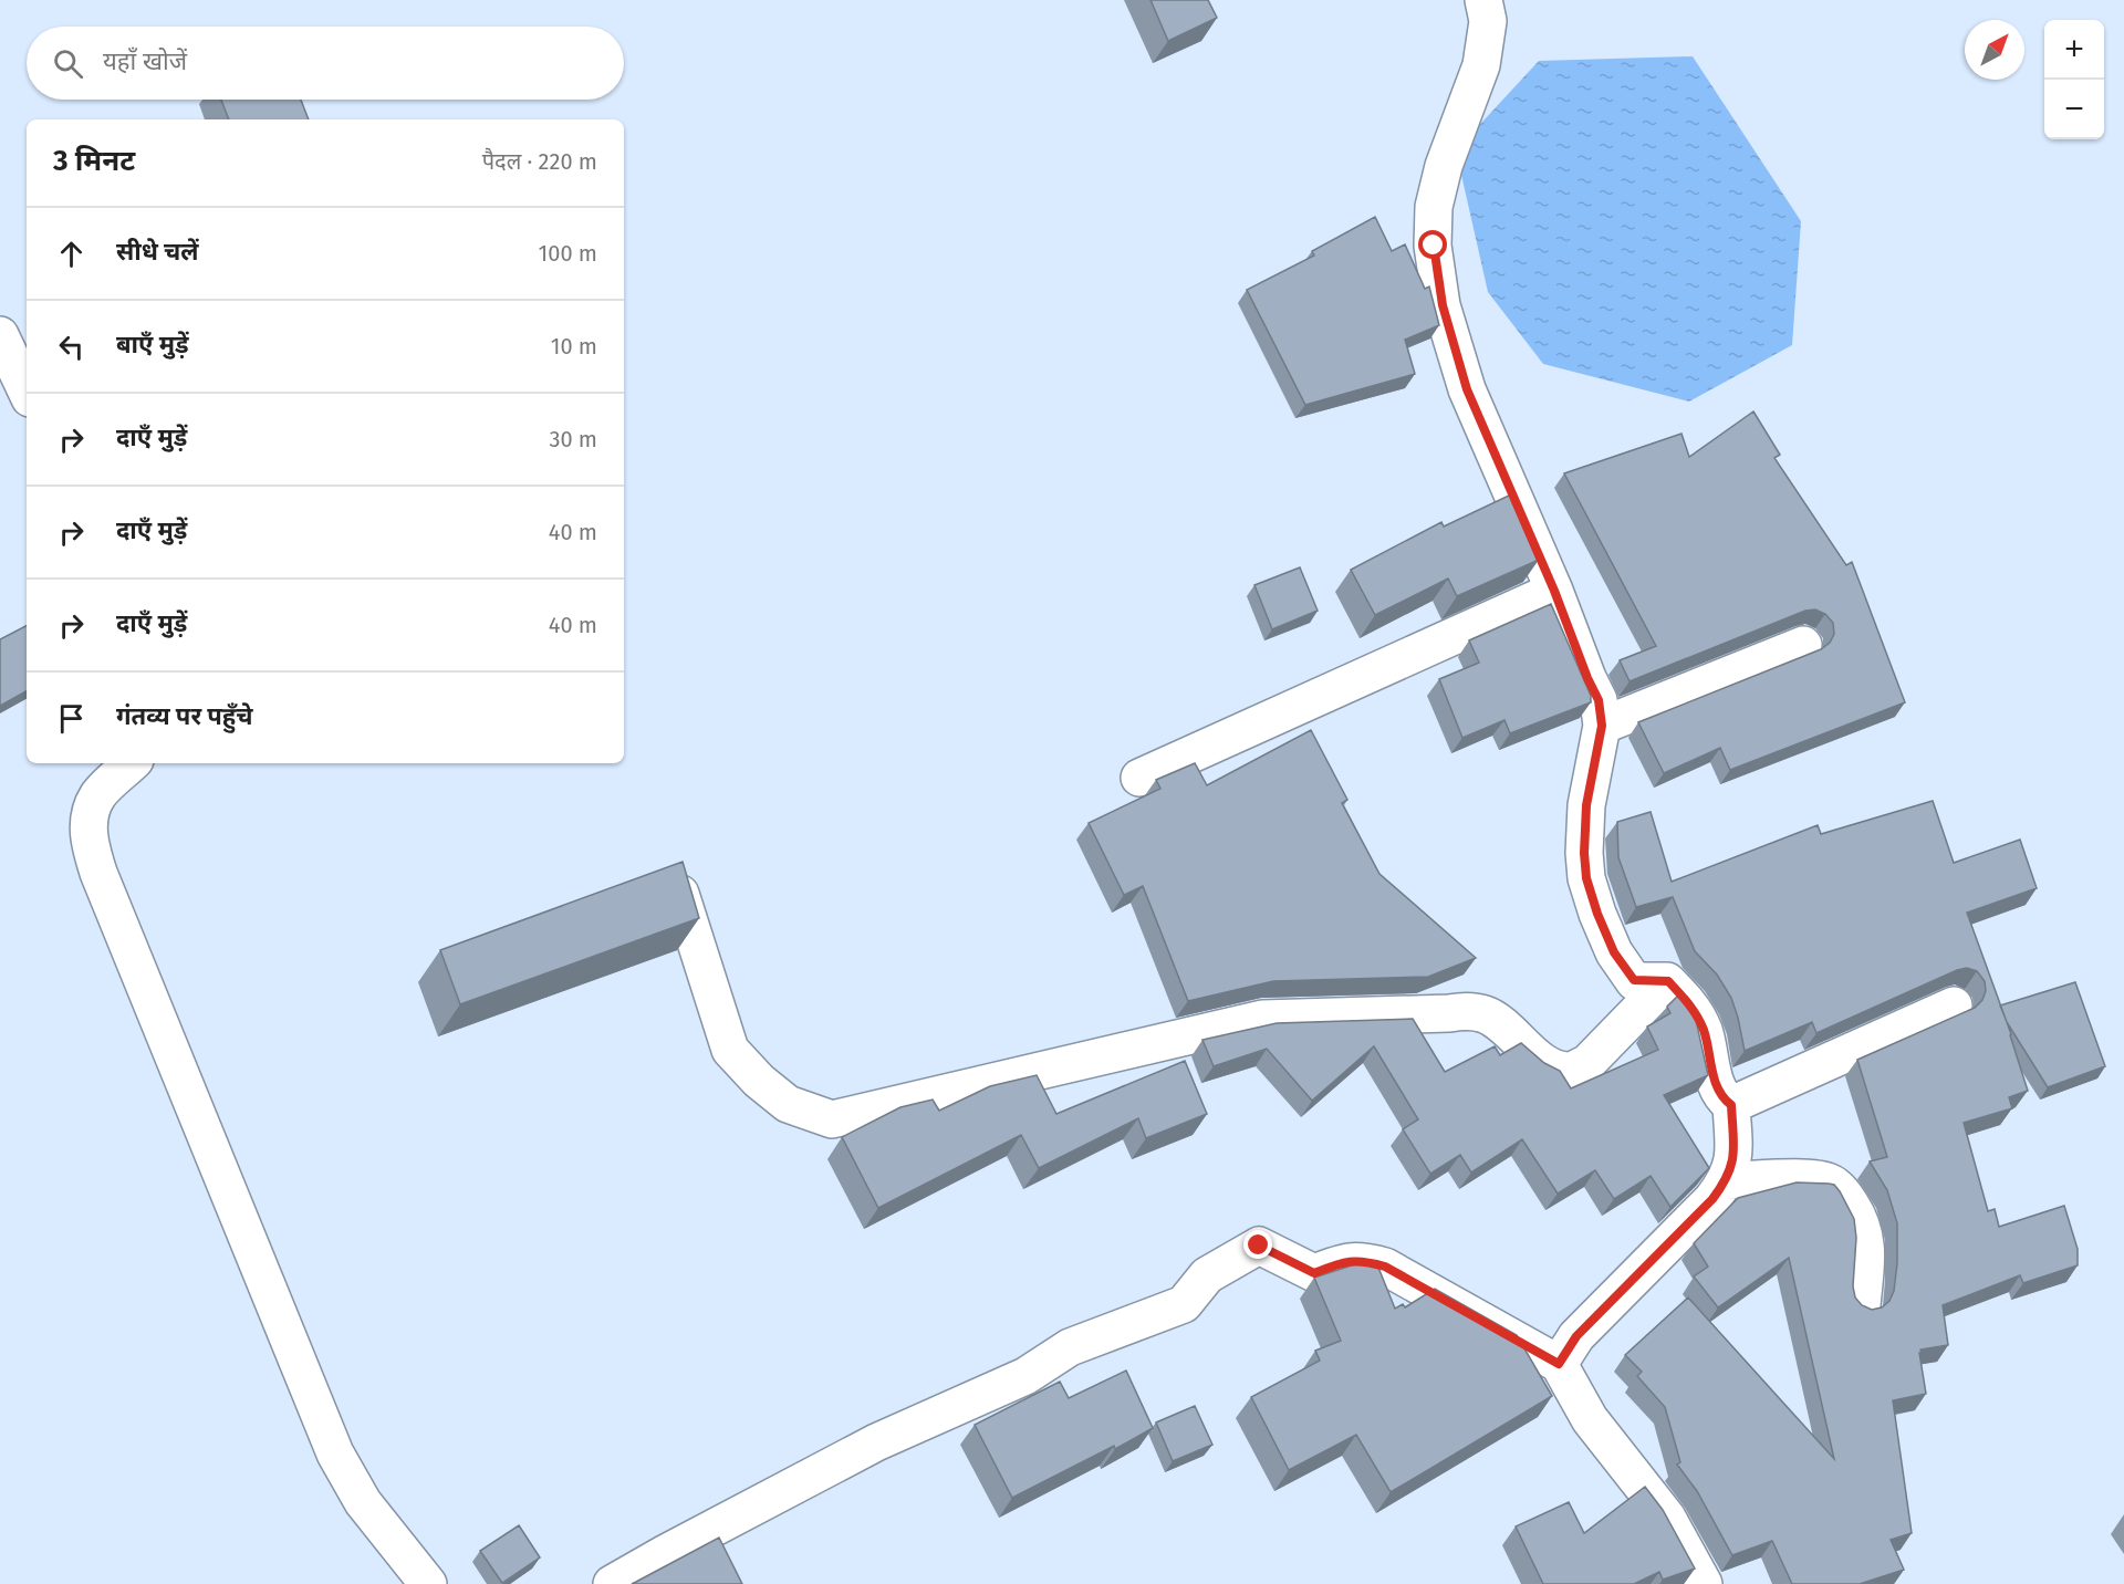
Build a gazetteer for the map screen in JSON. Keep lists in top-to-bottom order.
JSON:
{
  "north": "top right",
  "page": {
    "map_buttons": ["+", "−"],
    "search": "यहाँ खोजें",
    "heading": ["3 मिनट", "पैदल · 220 m"],
    "list": [
      ["सीधे चलें", "100 m"],
      ["बाएँ मुड़ें", "10 m"],
      ["दाएँ मुड़ें", "30 m"],
      ["दाएँ मुड़ें", "40 m"],
      ["दाएँ मुड़ें", "40 m"],
      "गंतव्य पर पहुँचे"
    ]
  }
}
